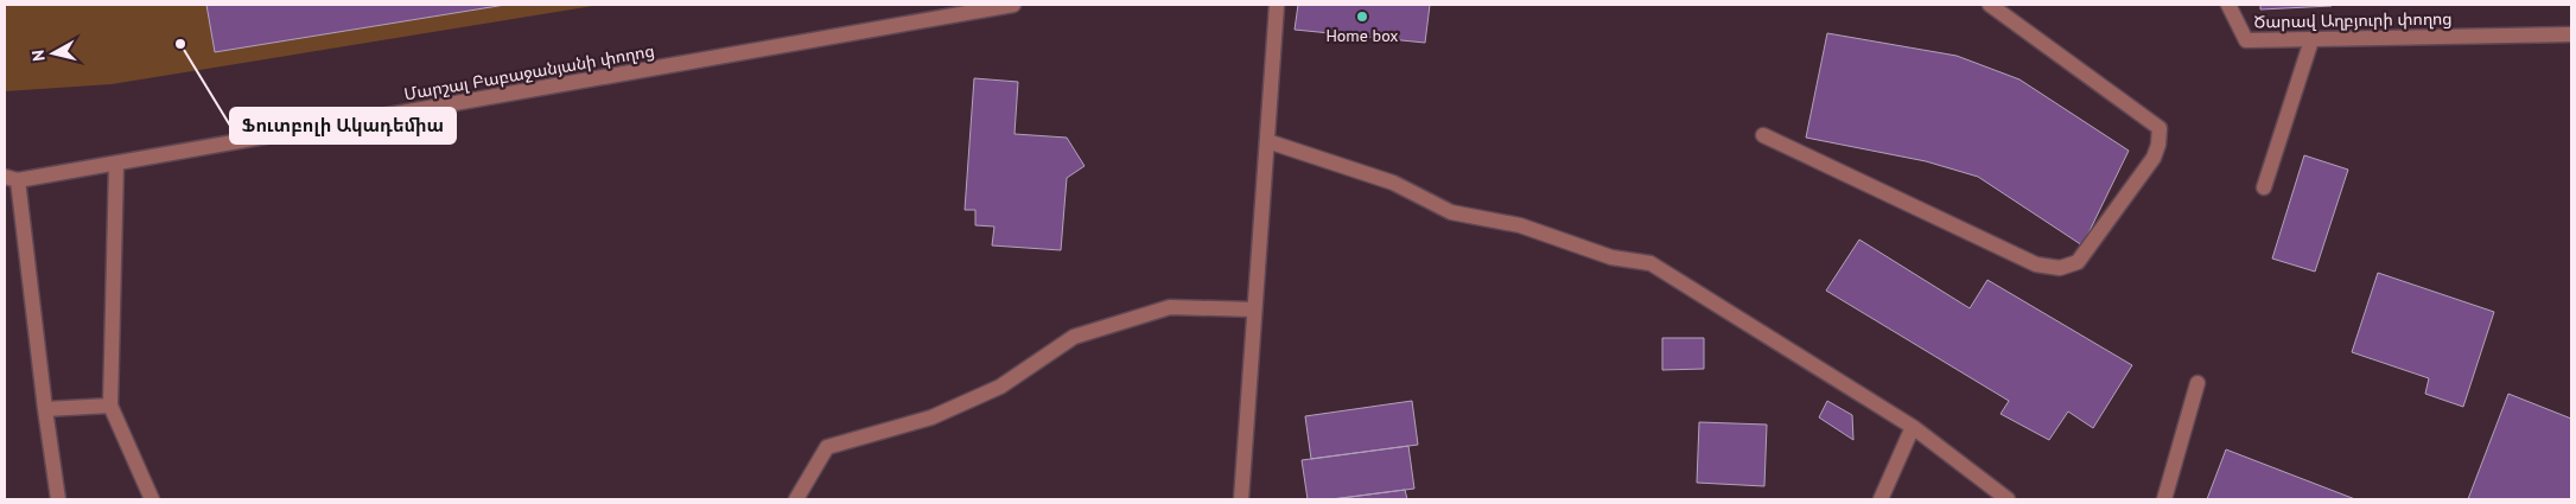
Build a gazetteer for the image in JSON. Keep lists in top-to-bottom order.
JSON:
{
  "streets": {
    "street": ["Ծարավ Աղբյուրի փողոց", "Մարշալ Բաբաջանյանի փողոց"]
  },
  "places": ["Home box", "Ֆուտբոլի Ակադեմիա"],
  "north": "left"
}
